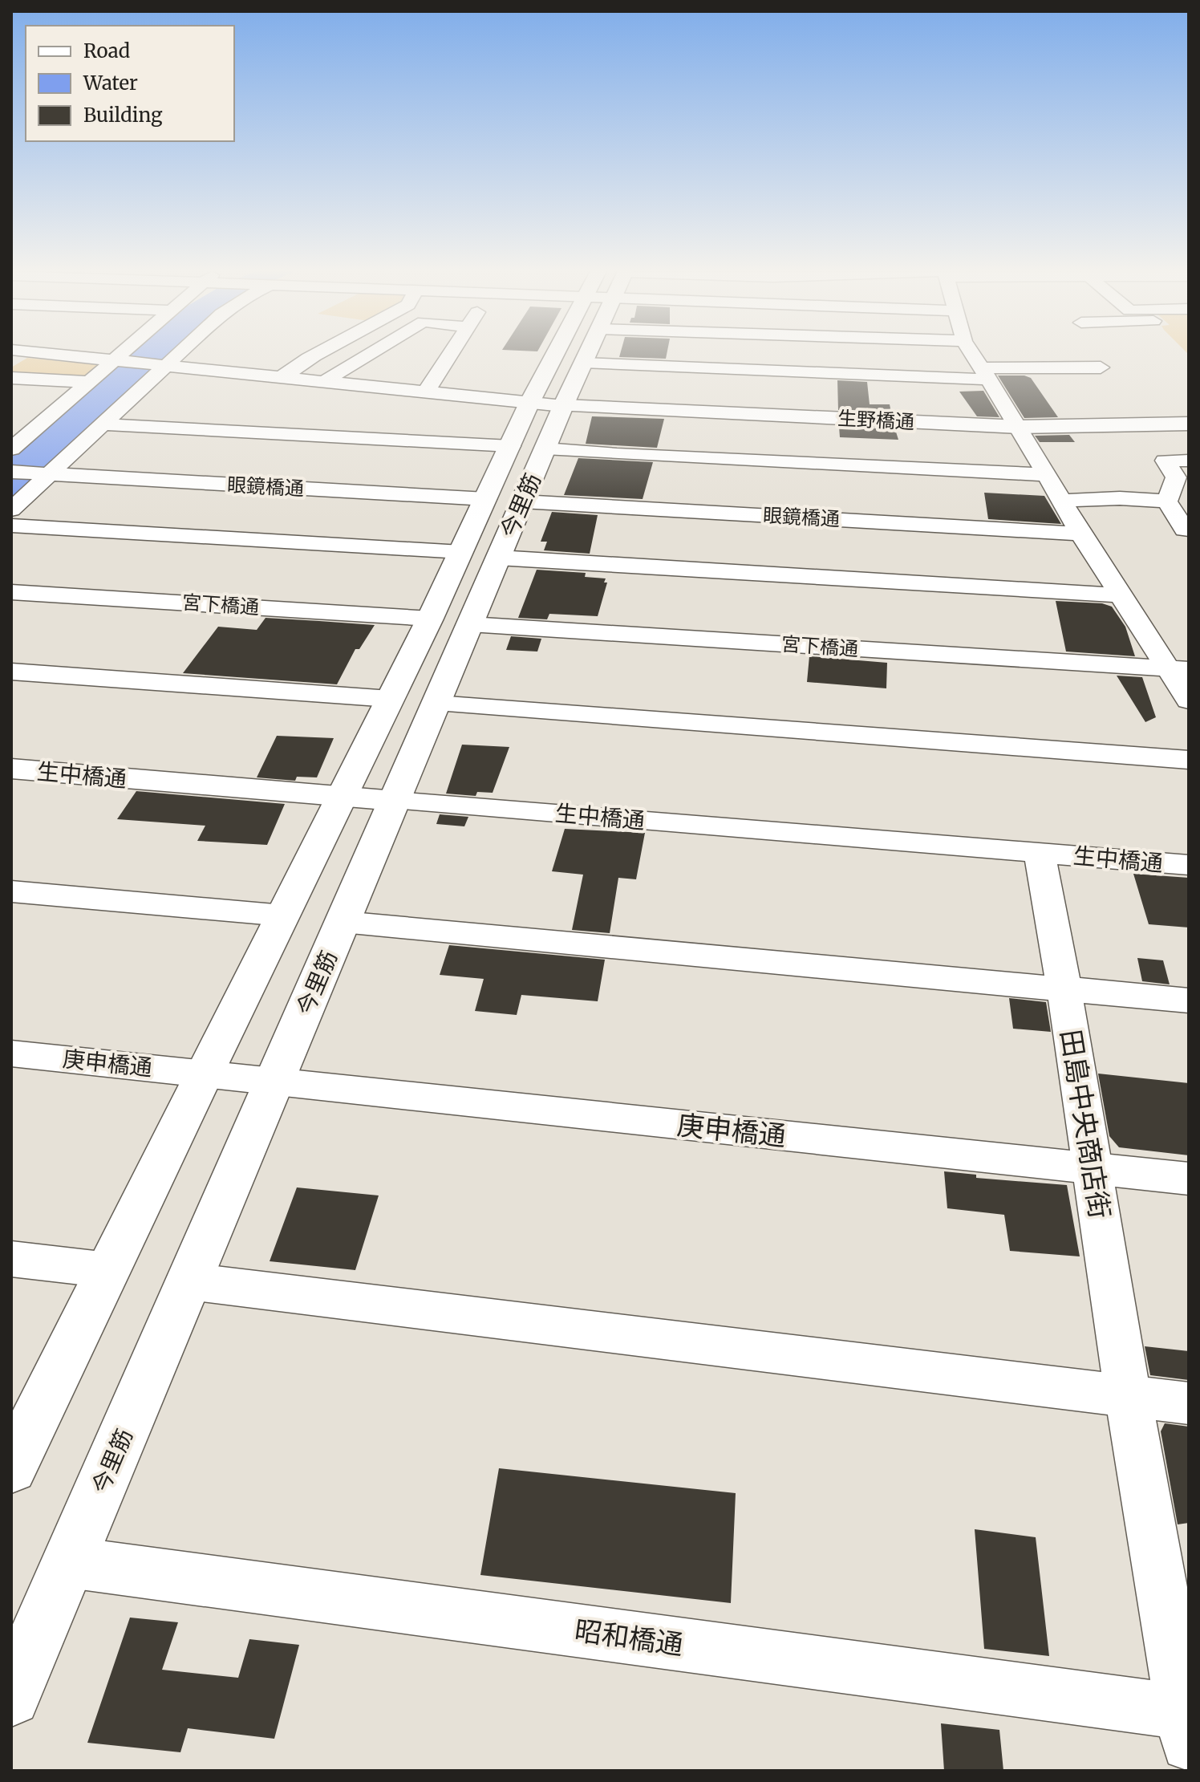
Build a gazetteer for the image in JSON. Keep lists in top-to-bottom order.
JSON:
{
  "streets": {
    "main road": ["生野橋通", "今里筋", "生中橋通"],
    "street": [
      "眼鏡橋通",
      "宮下橋通",
      "庚申橋通",
      "田島中央商店街",
      "昭和橋通"
    ]
  },
  "crossings": [
    ["生野橋通", "今里筋"],
    ["眼鏡橋通", "今里筋"],
    ["今里筋", "宮下橋通"],
    ["今里筋", "生中橋通"],
    ["今里筋", "庚申橋通"],
    ["今里筋", "昭和橋通"],
    ["生中橋通", "田島中央商店街"],
    ["庚申橋通", "田島中央商店街"],
    ["田島中央商店街", "昭和橋通"]
  ],
  "legend": ["Road", "Water", "Building"]
}
